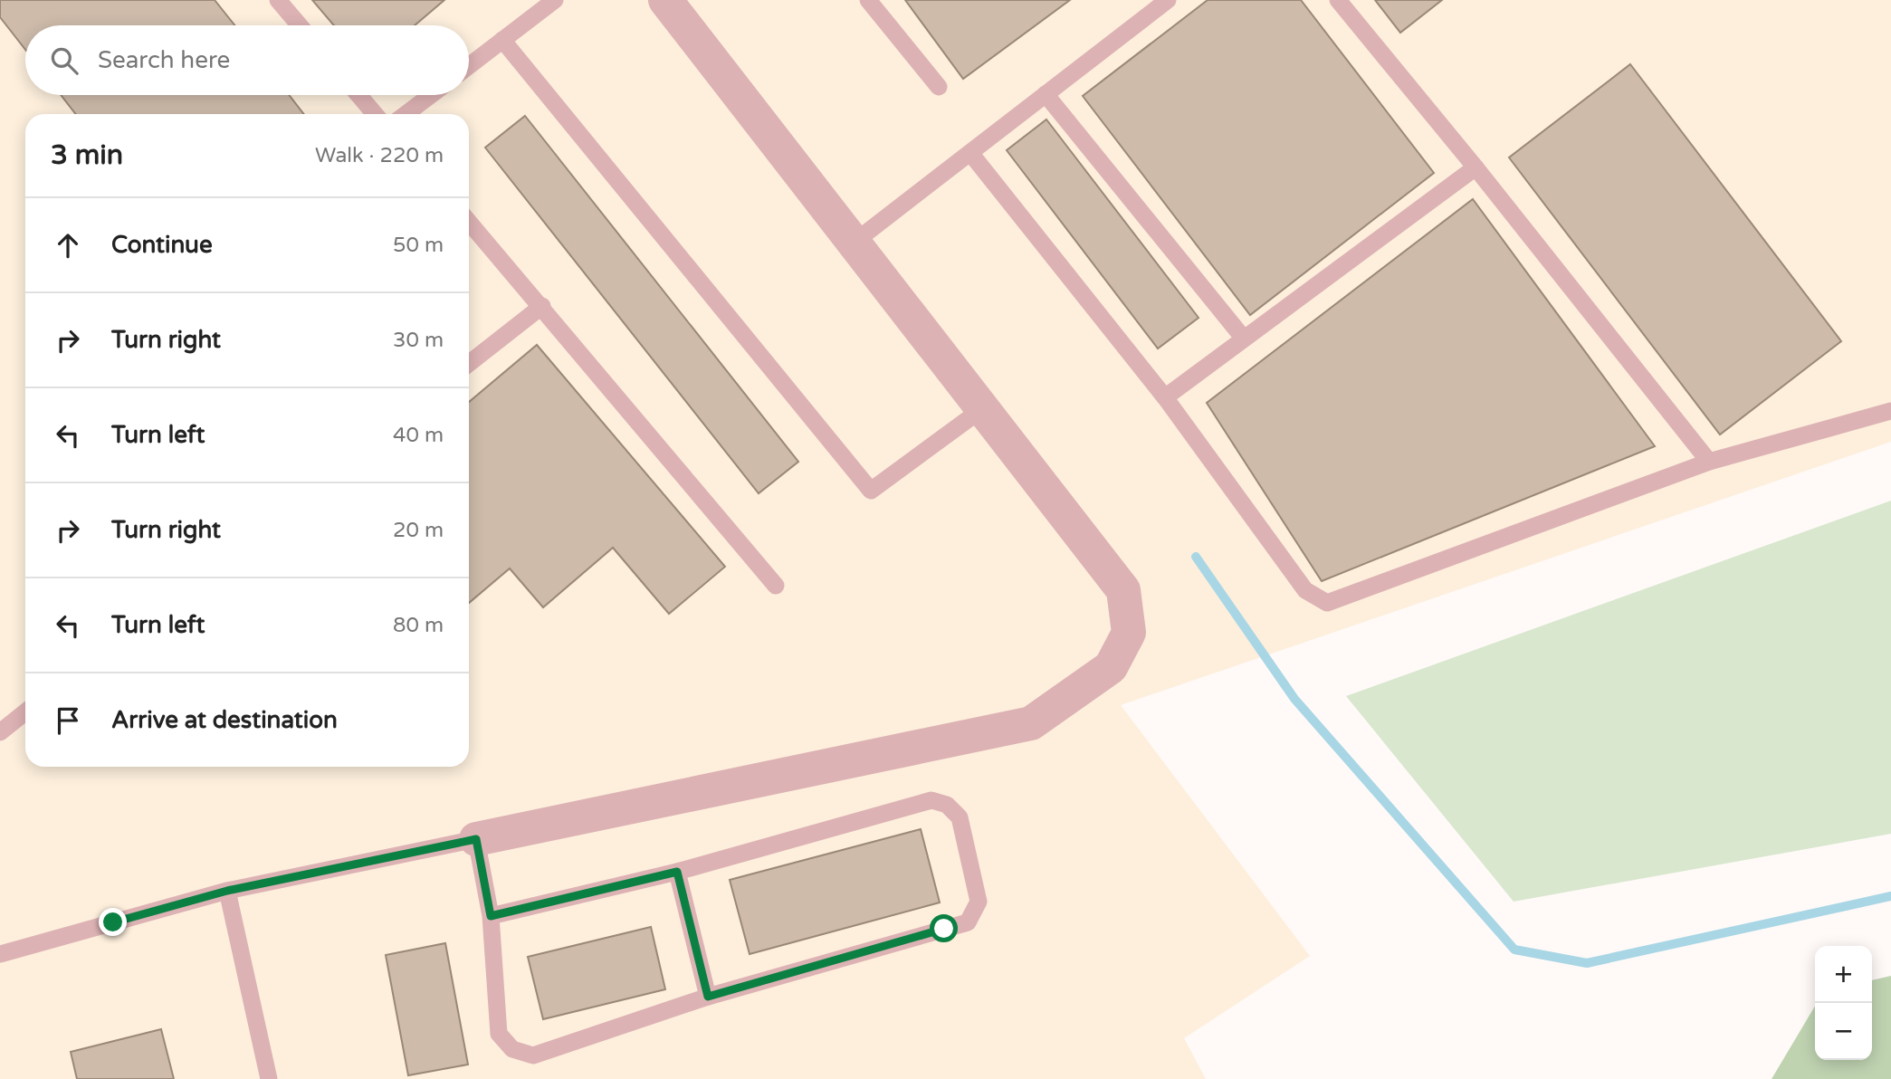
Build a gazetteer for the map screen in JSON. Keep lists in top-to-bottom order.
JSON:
{
  "page": {
    "search": "Search here",
    "heading": ["3 min", "Walk · 220 m"],
    "list": [
      ["Continue", "50 m"],
      ["Turn right", "30 m"],
      ["Turn left", "40 m"],
      ["Turn right", "20 m"],
      ["Turn left", "80 m"],
      "Arrive at destination"
    ],
    "map_buttons": ["+", "−"]
  }
}
